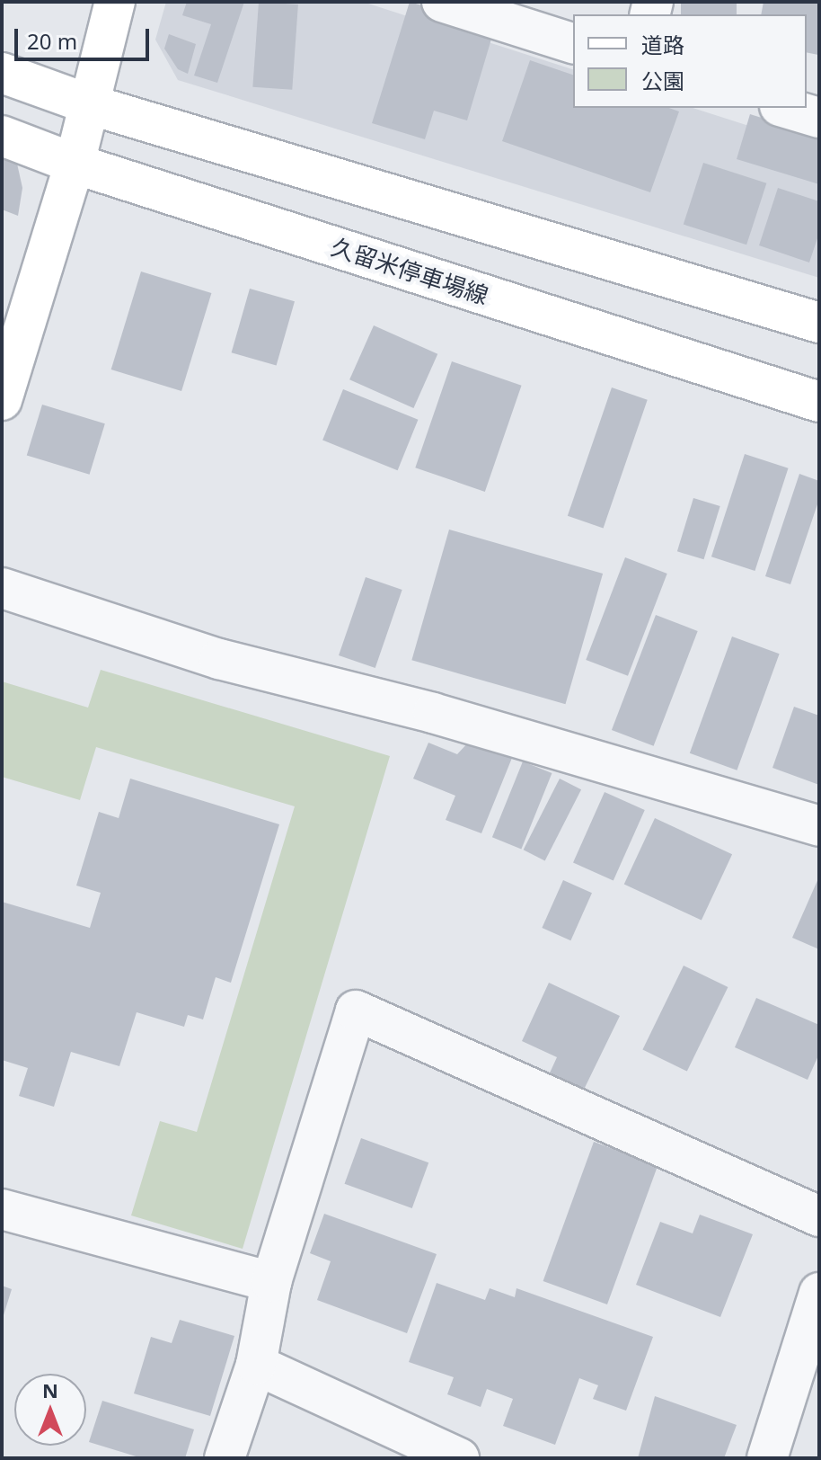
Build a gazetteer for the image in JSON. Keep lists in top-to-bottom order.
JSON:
{
  "streets": {
    "main road": ["久留米停車場線"]
  },
  "legend": ["道路", "公園"],
  "scale_bar": "20 m",
  "north": "top"
}
